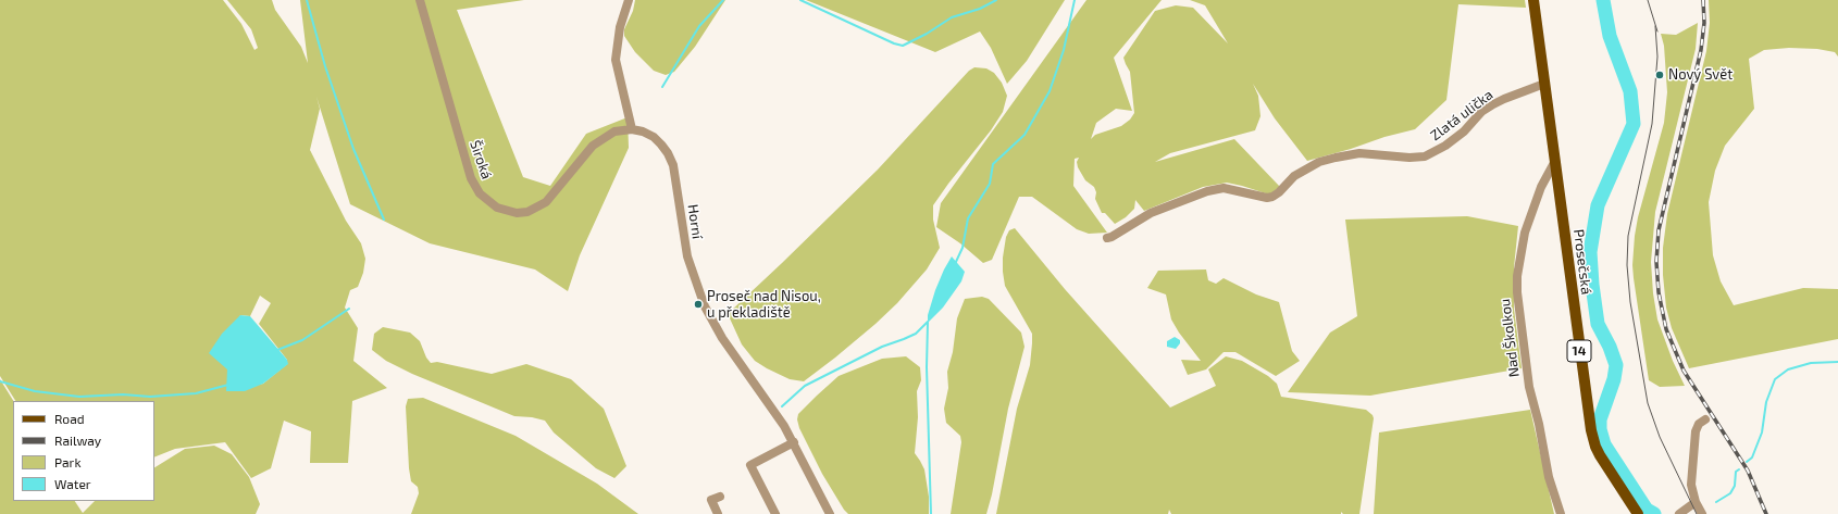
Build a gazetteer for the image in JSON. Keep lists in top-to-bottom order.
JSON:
{
  "streets": {
    "main road": ["Prosečská", "14"],
    "street": [
      "Zlatá ulička",
      "Široká",
      "Horní",
      "Nad Školkou"
    ]
  },
  "crossings": [
    ["Zlatá ulička", "Prosečská"],
    ["Široká", "Horní"],
    ["Prosečská", "Nad Školkou"]
  ],
  "places": ["Nový Svět", "Proseč nad Nisou, u překladiště"],
  "legend": [
    "Road",
    "Railway",
    "Park",
    "Water"
  ]
}
